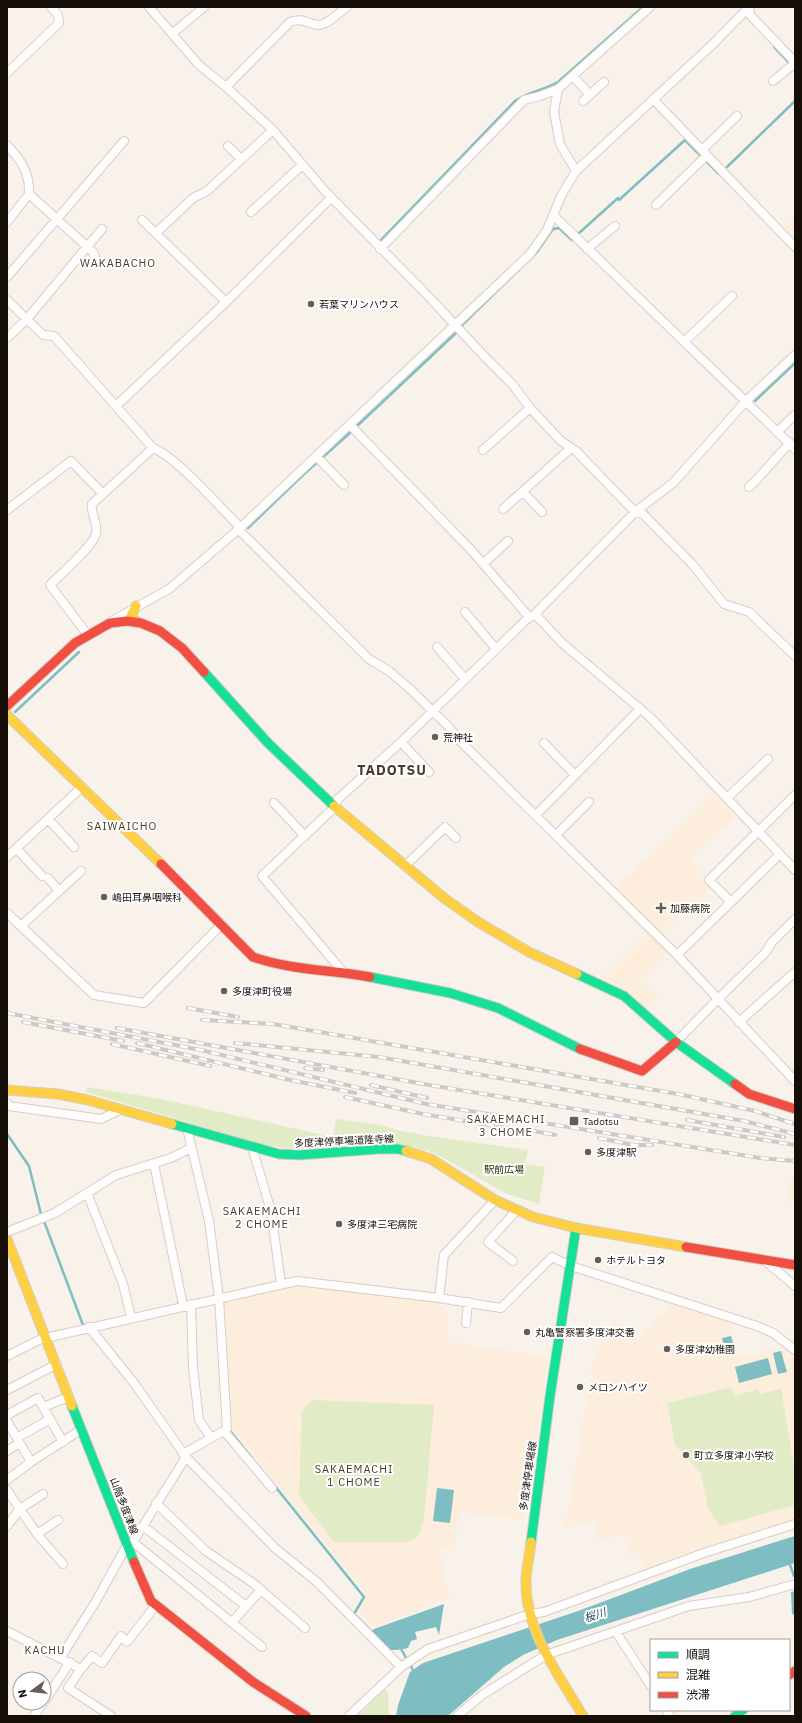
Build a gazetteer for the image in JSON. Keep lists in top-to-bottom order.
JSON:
{
  "streets": {
    "street": ["多度津停車場道隆寺線", "多度津停車場線", "山階多度津線"]
  },
  "crossings": [
    ["多度津停車場道隆寺線", "多度津停車場線"]
  ],
  "districts": [
    "WAKABACHO",
    "TADOTSU",
    "SAIWAICHO",
    "SAKAEMACHI 3 CHOME",
    "SAKAEMACHI 2 CHOME",
    "SAKAEMACHI 1 CHOME",
    "KACHU"
  ],
  "water": ["桜川"],
  "parks": ["駅前広場"],
  "places": {
    "other": [
      "若葉マリンハウス",
      "荒神社",
      "嶋田耳鼻咽喉科",
      "多度津町役場",
      "多度津駅",
      "多度津三宅病院",
      "ホテルトヨタ",
      "丸亀警察署多度津交番",
      "多度津幼稚園",
      "メロンハイツ",
      "町立多度津小学校"
    ],
    "health": ["加藤病院"],
    "transit": ["Tadotsu"]
  },
  "legend": ["順調", "混雑", "渋滞"],
  "north": "left"
}
